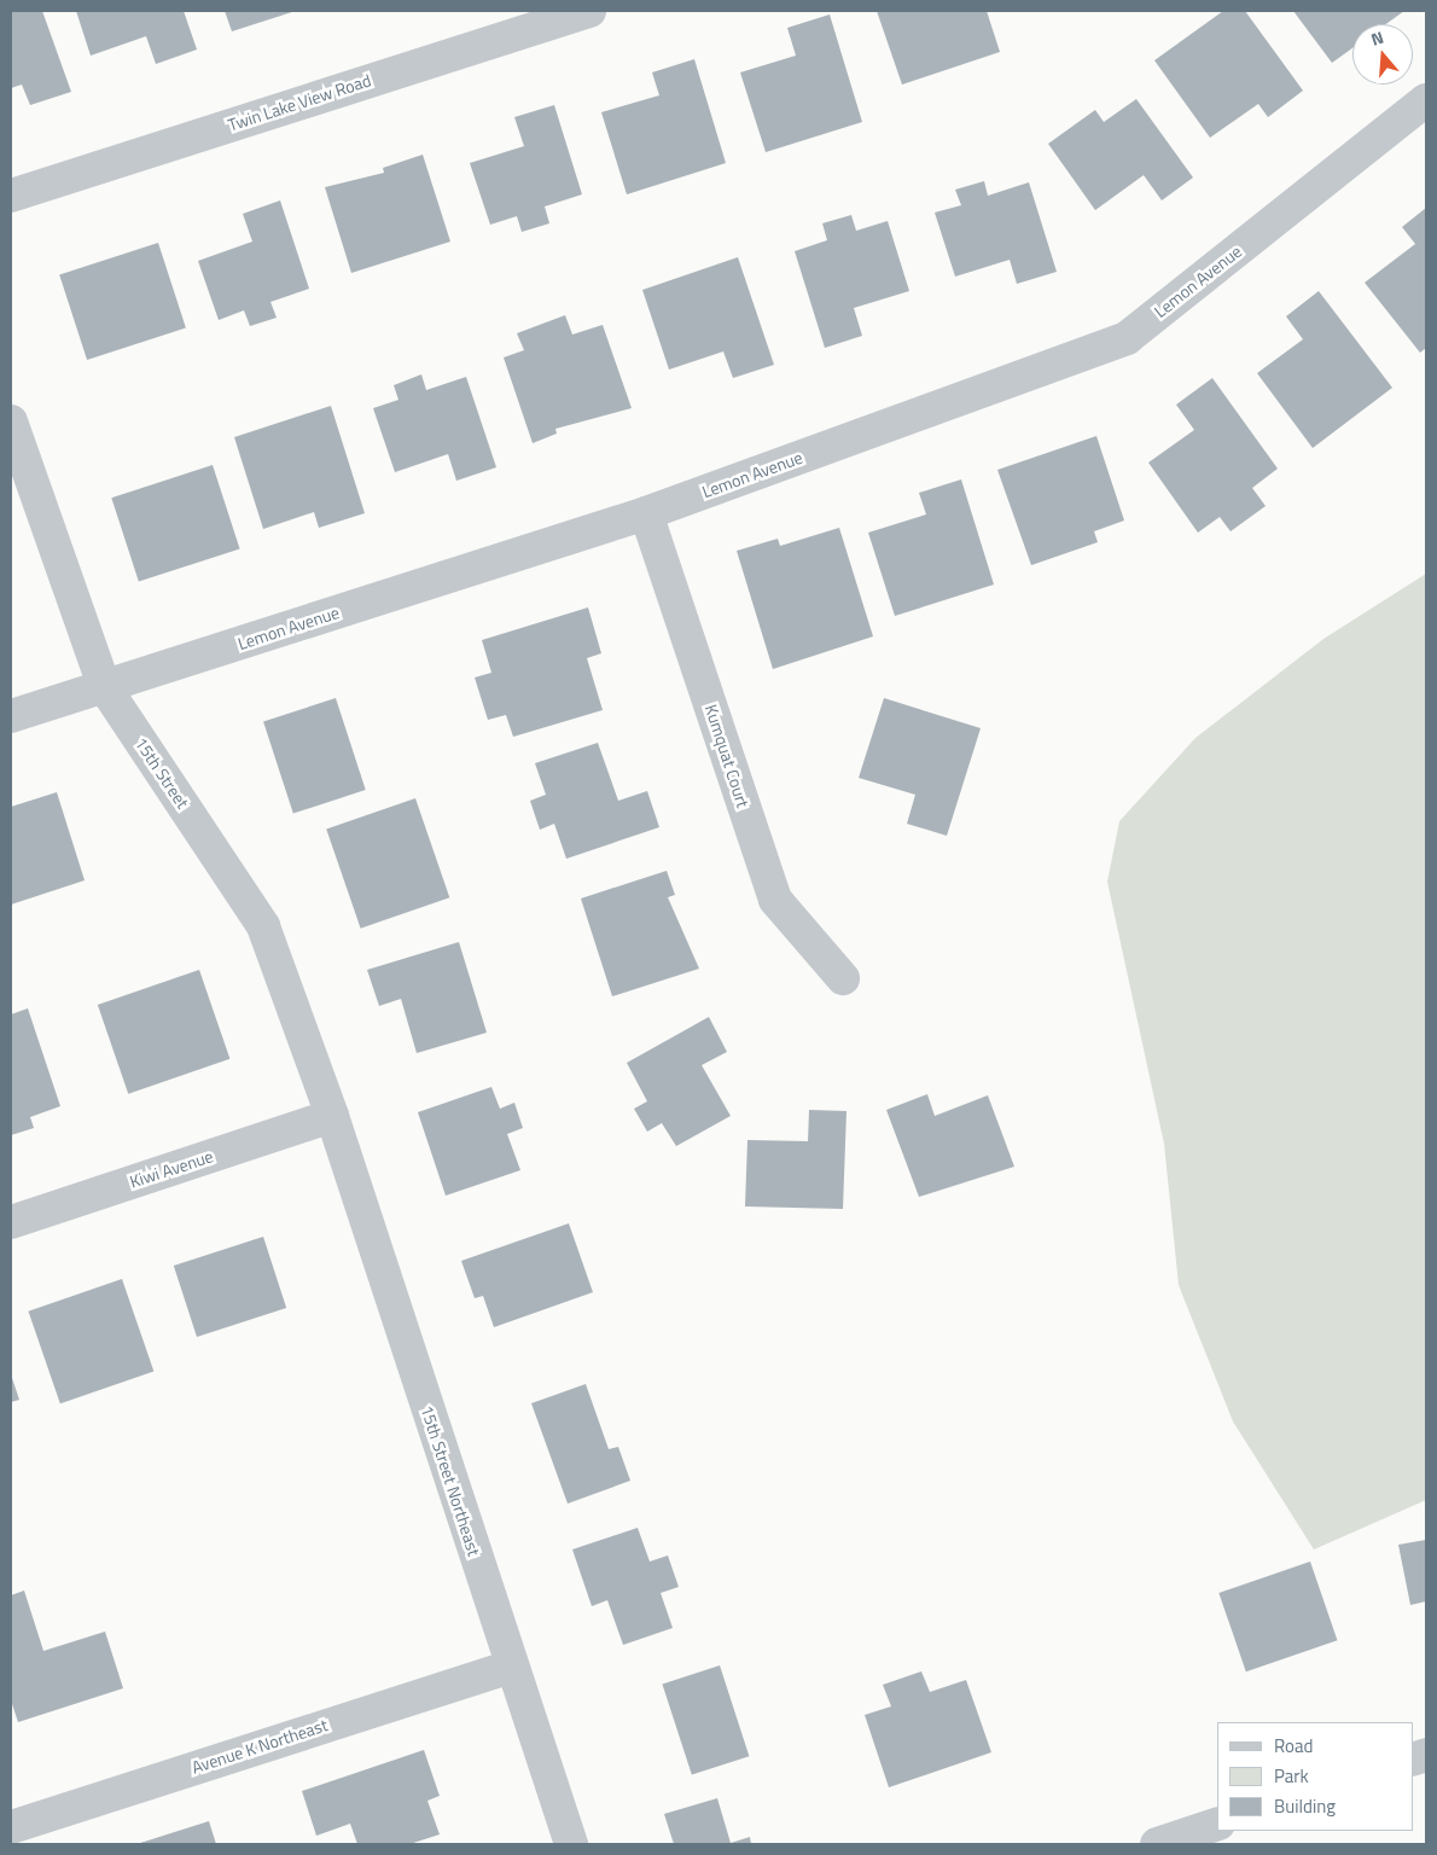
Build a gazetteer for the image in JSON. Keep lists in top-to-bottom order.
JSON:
{
  "streets": {
    "street": [
      "Twin Lake View Road",
      "Lemon Avenue",
      "Kumquat Court",
      "15th Street",
      "Kiwi Avenue",
      "15th Street Northeast",
      "Avenue K Northeast"
    ]
  },
  "crossings": [
    ["Lemon Avenue", "Kumquat Court"],
    ["Lemon Avenue", "15th Street"],
    ["15th Street", "Kiwi Avenue"],
    ["15th Street", "15th Street Northeast"],
    ["Kiwi Avenue", "15th Street Northeast"],
    ["15th Street Northeast", "Avenue K Northeast"]
  ],
  "legend": ["Road", "Park", "Building"],
  "north": "top"
}
